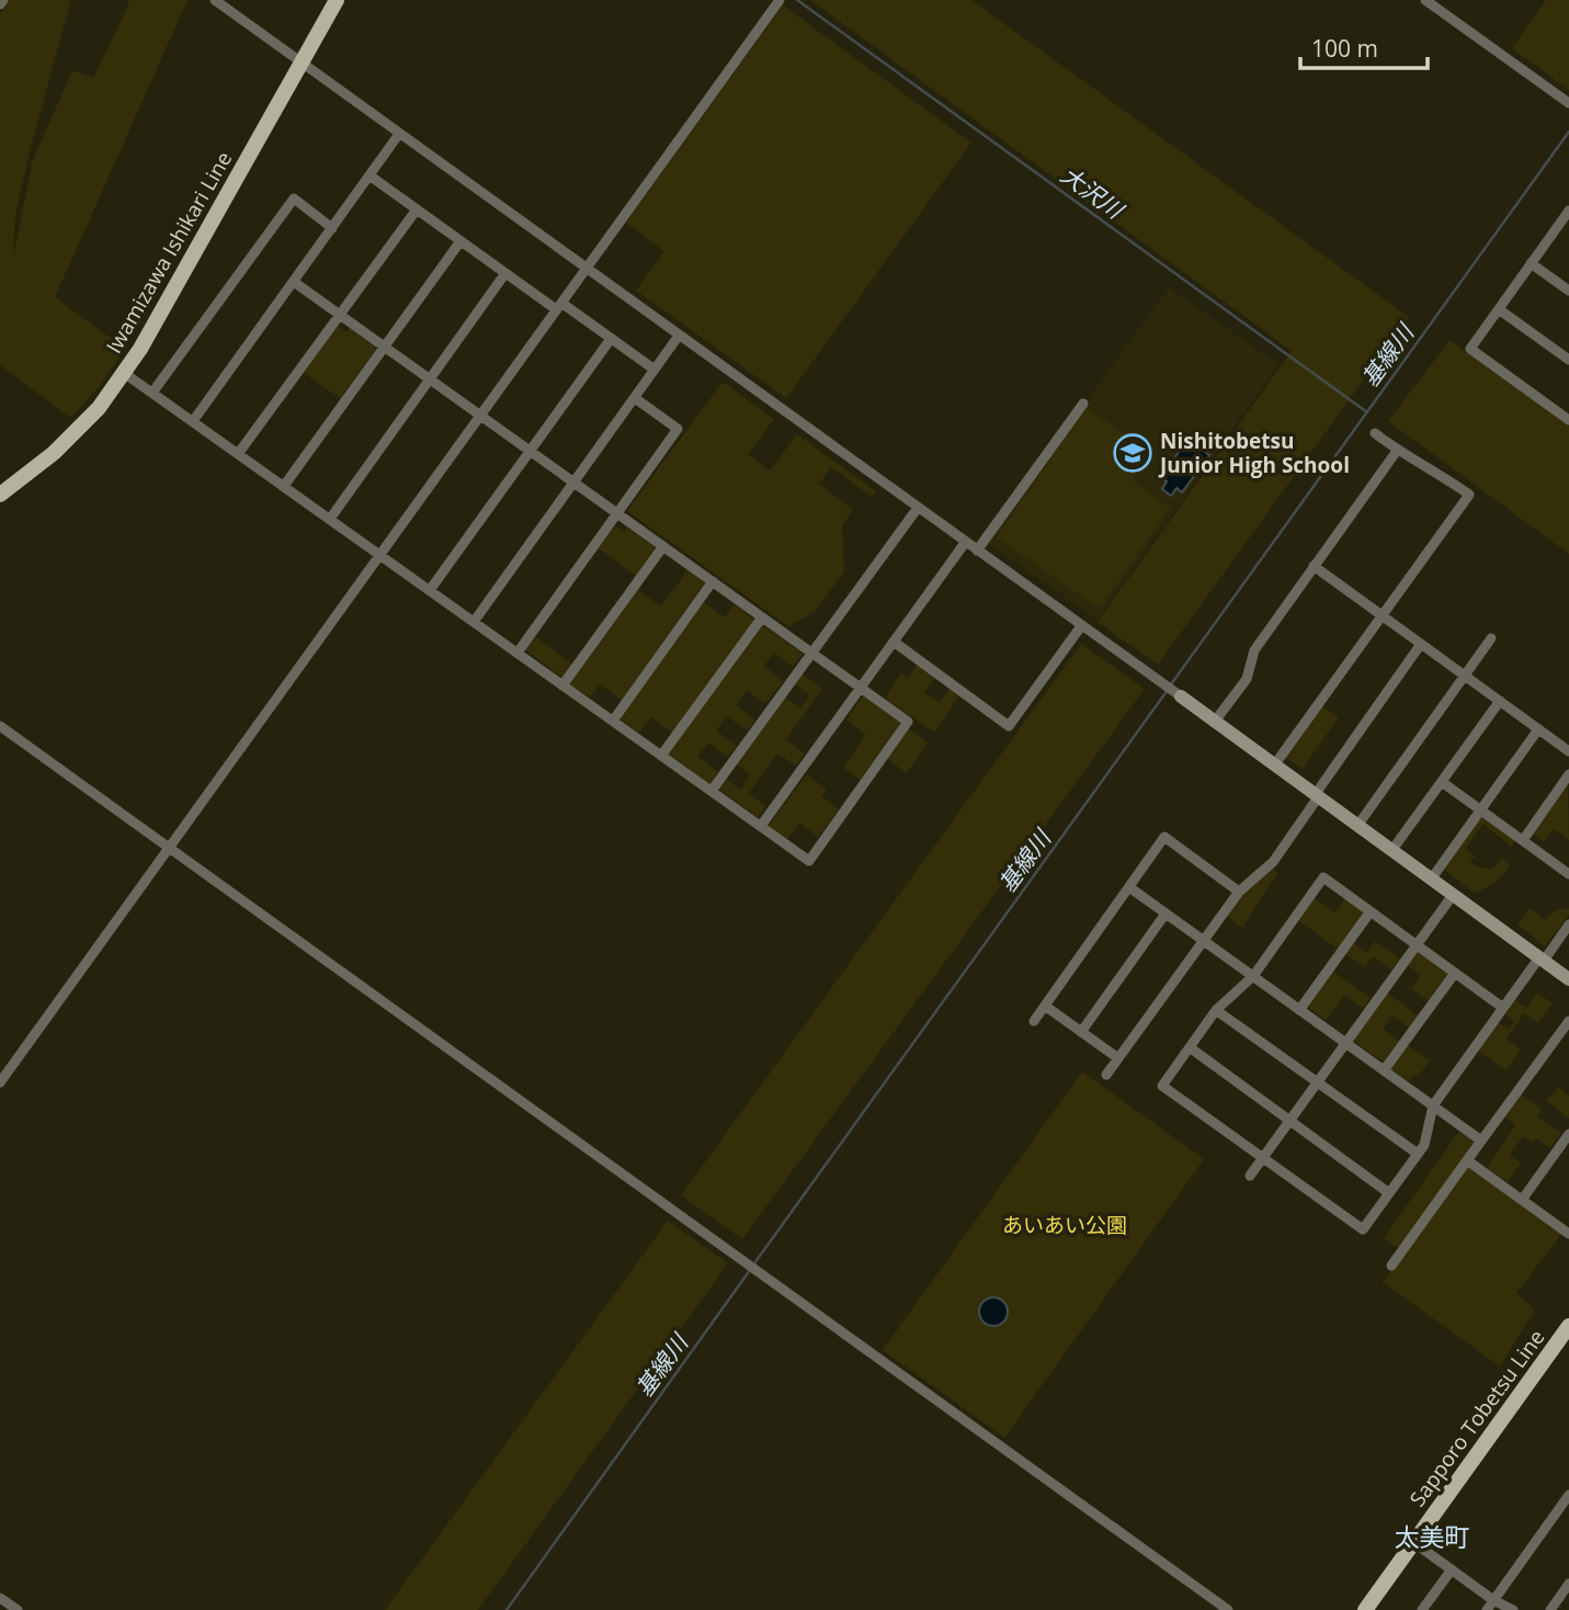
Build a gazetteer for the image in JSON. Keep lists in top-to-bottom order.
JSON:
{
  "streets": {
    "main road": ["Iwamizawa Ishikari Line", "Sapporo Tobetsu Line"]
  },
  "districts": ["太美町"],
  "water": ["大沢川", "基線川"],
  "parks": ["あいあい公園"],
  "places": {
    "school or university": ["Nishitobetsu Junior High School"]
  },
  "scale_bar": "100 m"
}
